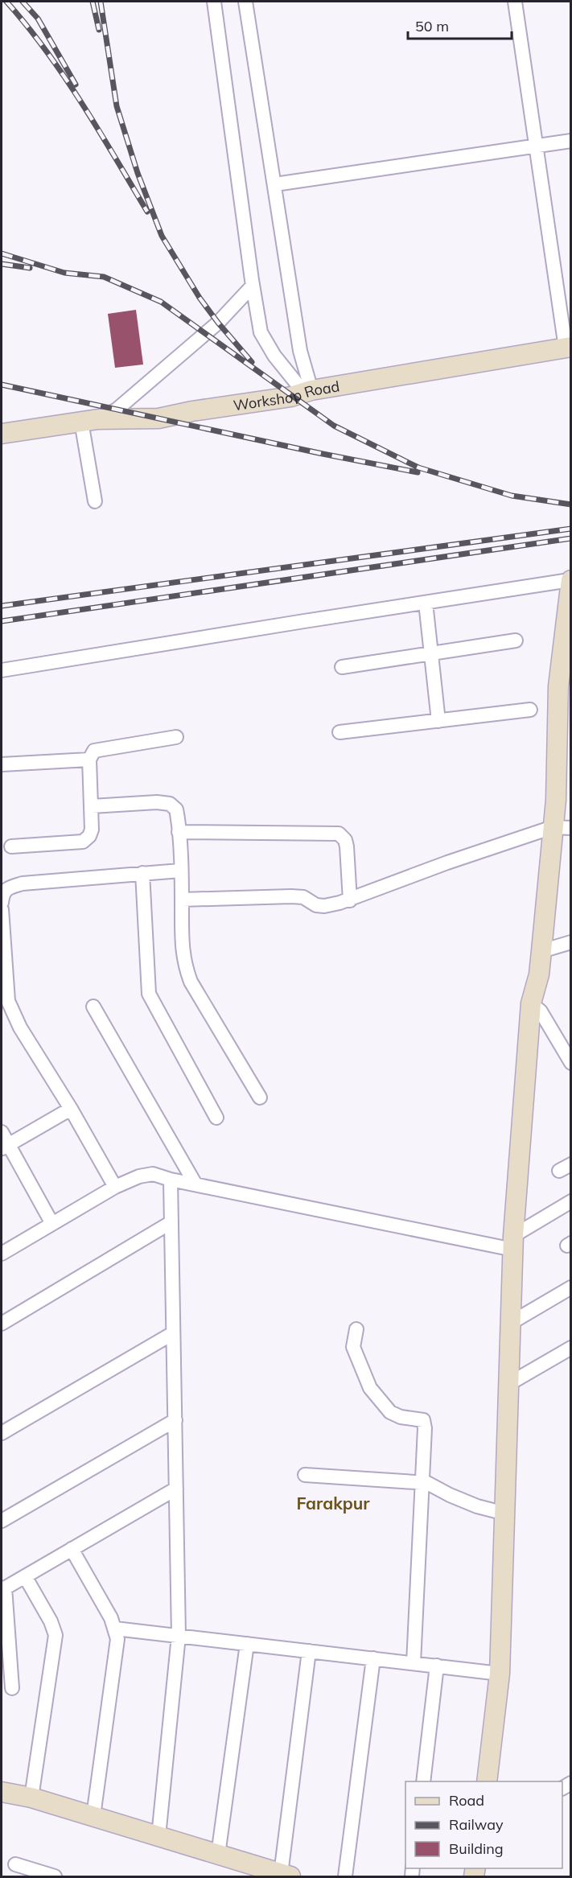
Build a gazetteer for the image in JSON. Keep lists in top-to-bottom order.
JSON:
{
  "streets": {
    "street": ["Workshop Road"]
  },
  "districts": ["Farakpur"],
  "legend": ["Road", "Railway", "Building"],
  "scale_bar": "50 m"
}
